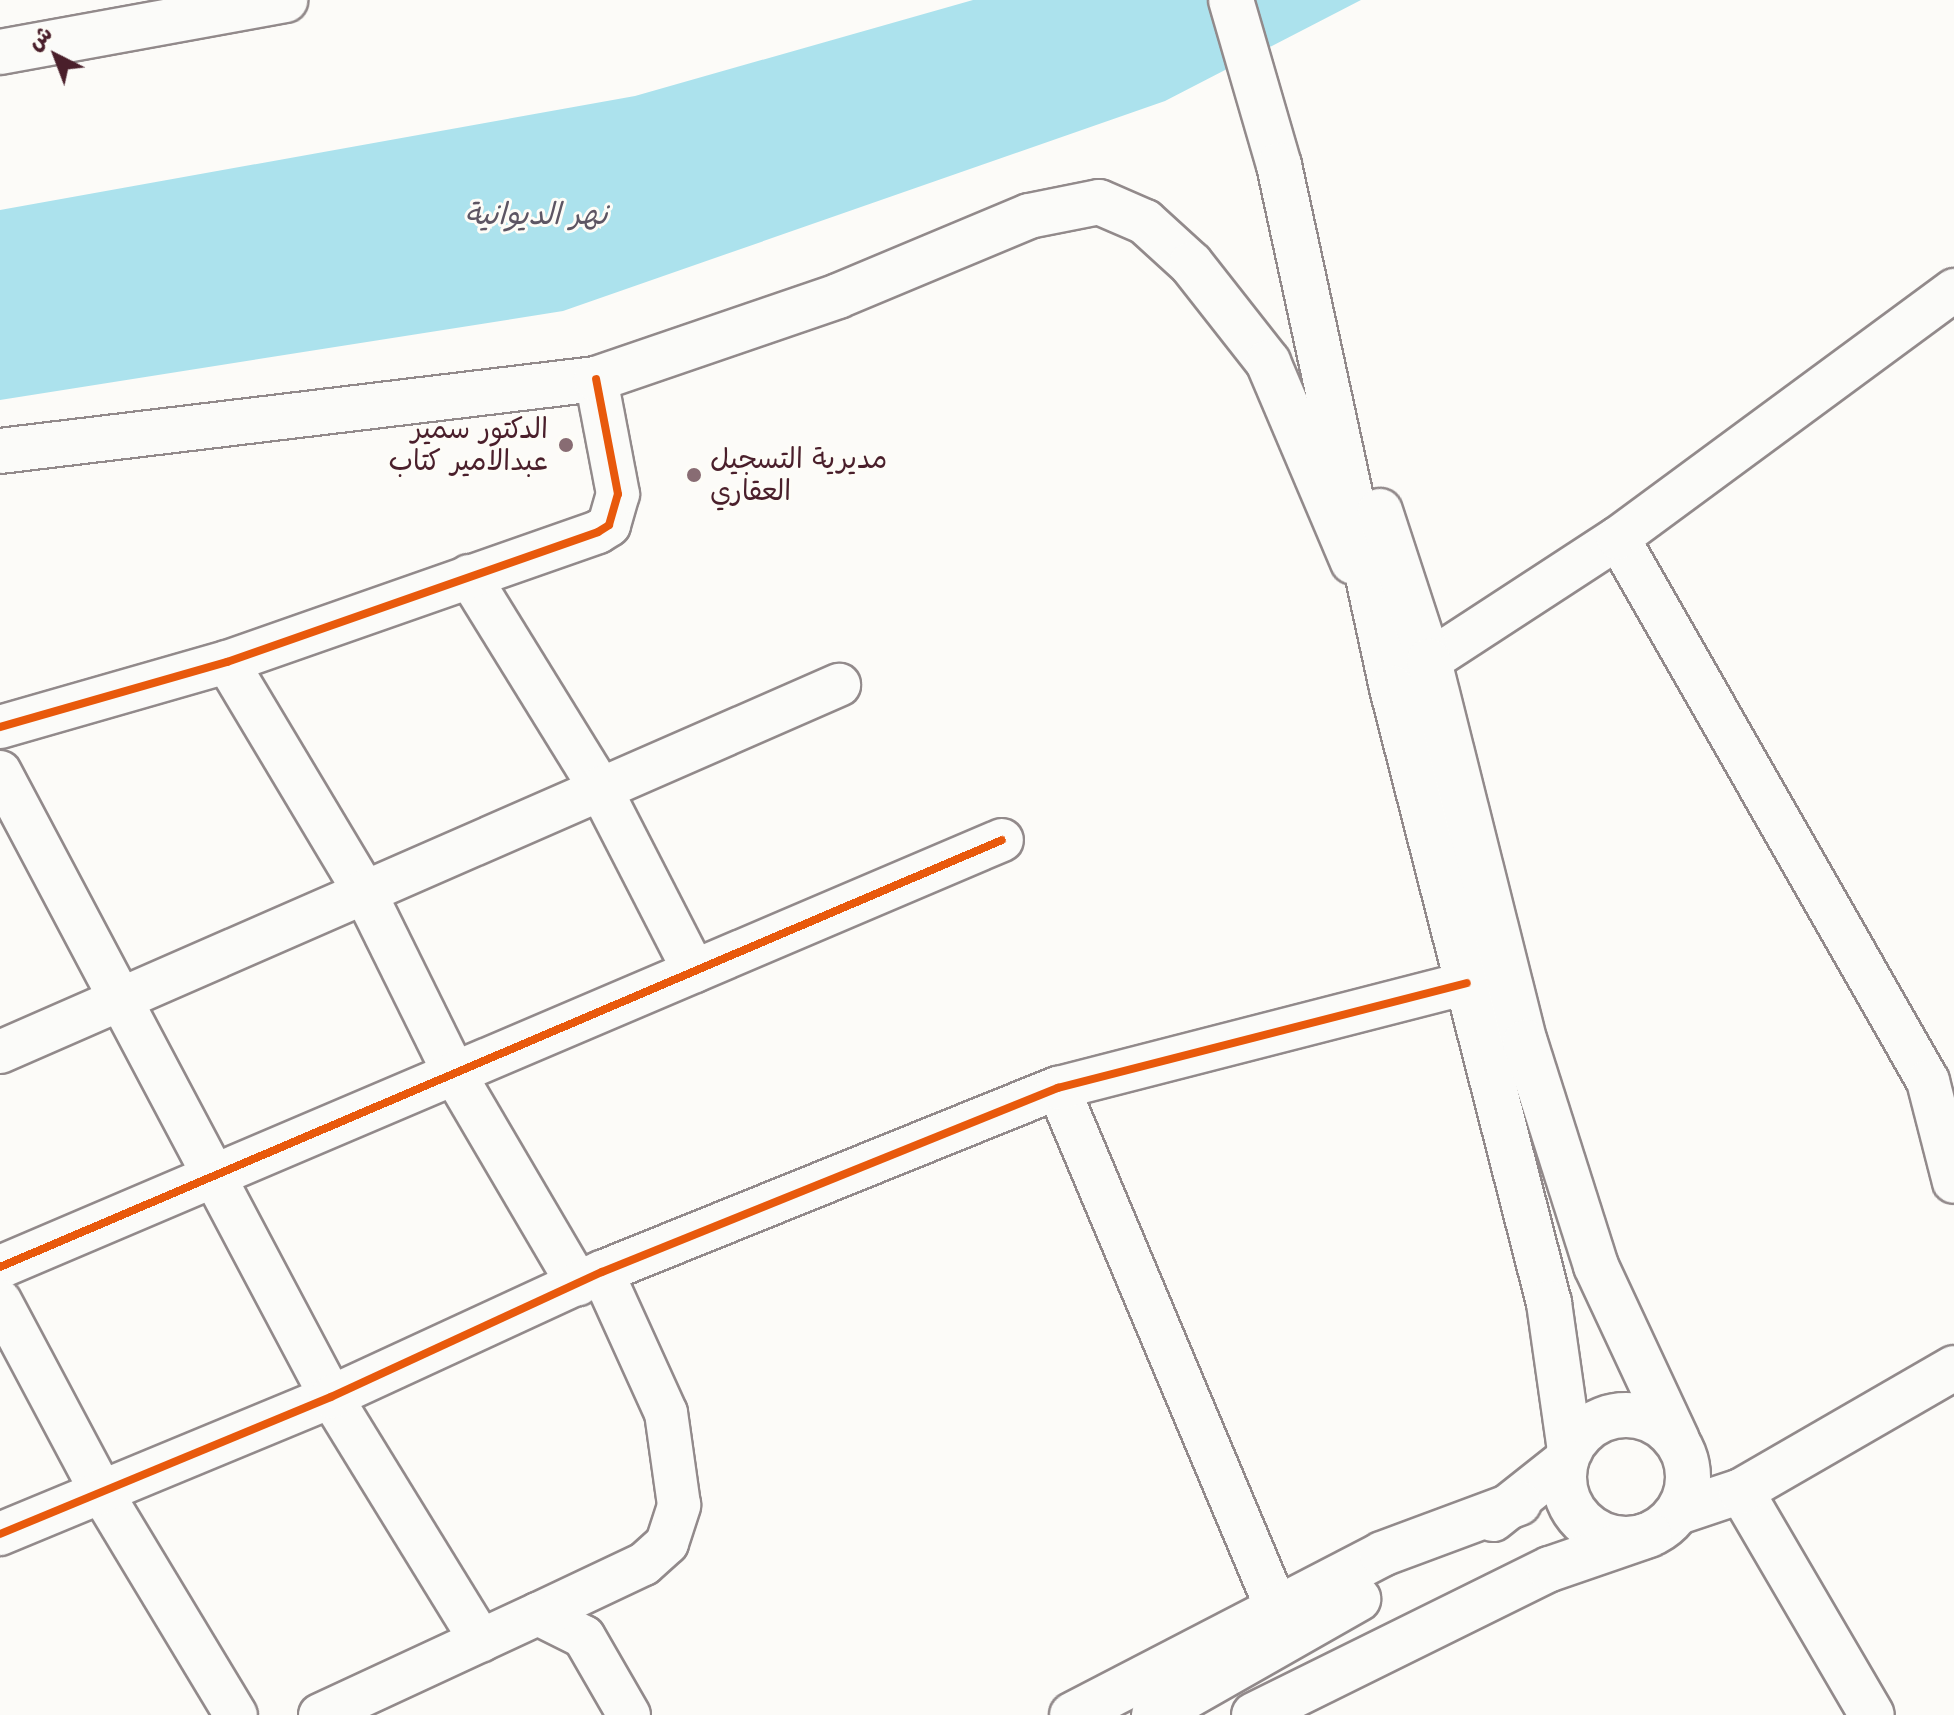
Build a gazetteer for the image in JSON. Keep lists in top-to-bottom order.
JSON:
{
  "water": ["نهر الديوانية"],
  "places": ["الدكتور سمير عبدالامير كتاب", "مديرية التسجيل العقاري"],
  "north": "top left"
}
